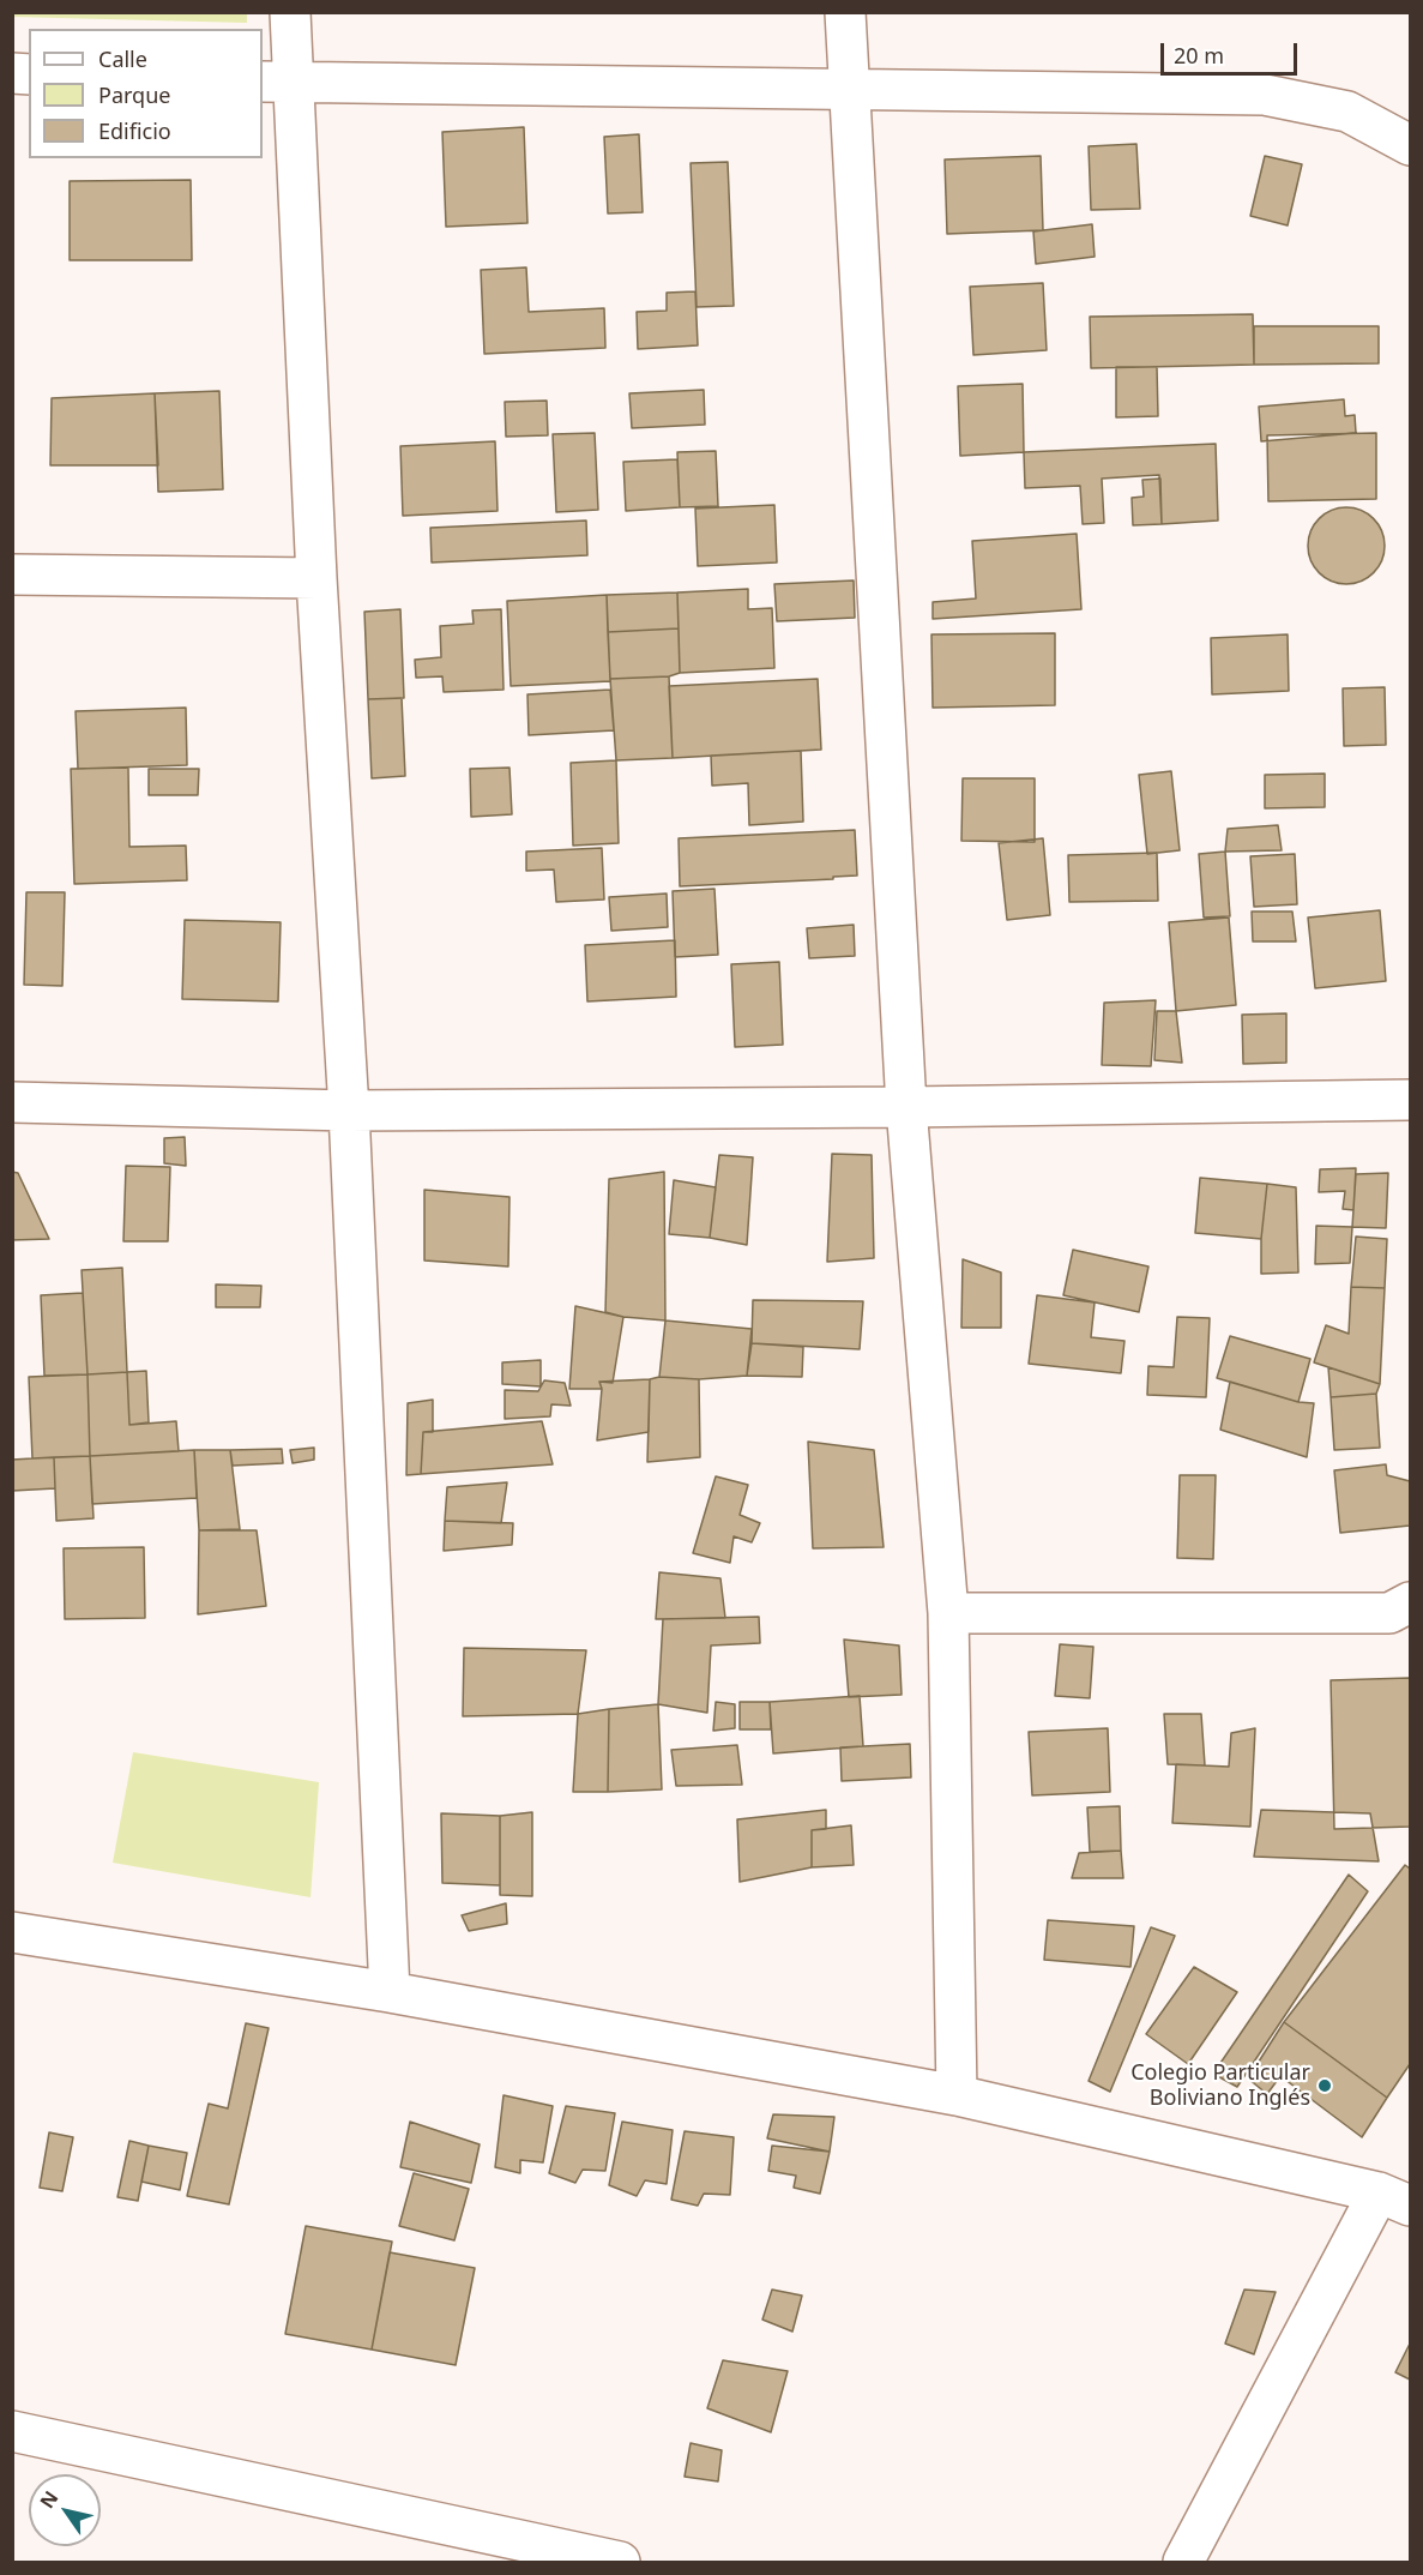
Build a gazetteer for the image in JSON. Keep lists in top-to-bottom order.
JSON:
{
  "places": ["Colegio Particular Boliviano Inglés"],
  "legend": ["Calle", "Parque", "Edificio"],
  "scale_bar": "20 m",
  "north": "top left"
}
